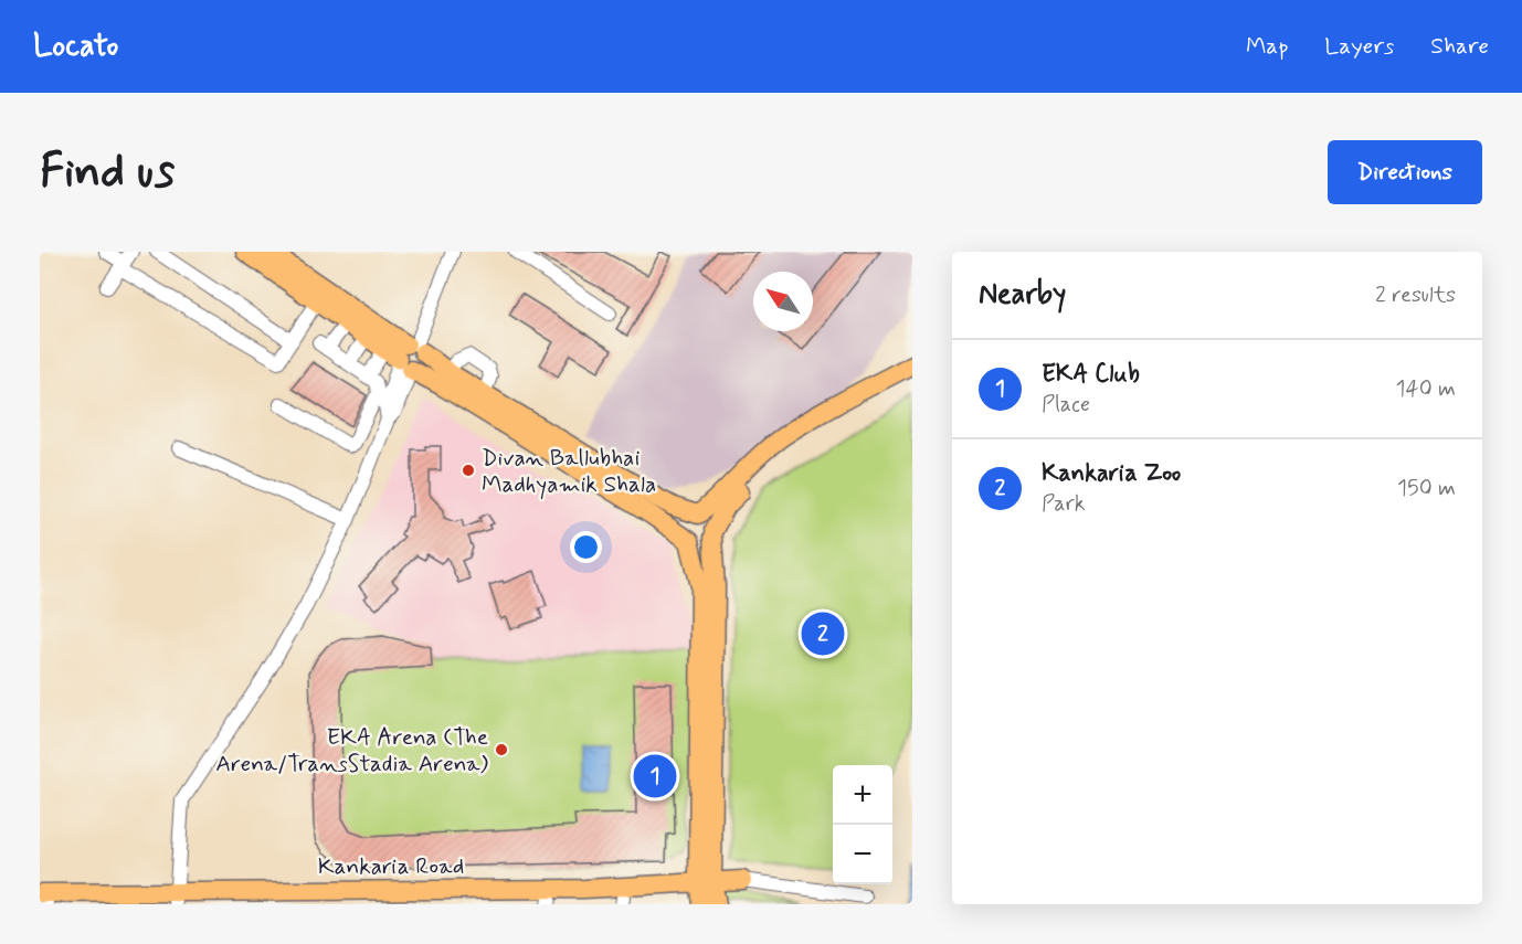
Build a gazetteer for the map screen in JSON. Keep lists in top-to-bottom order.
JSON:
{
  "streets": {
    "main road": ["Kankaria Road"]
  },
  "places": ["Divan Ballubhai Madhyamik Shala", "EKA Arena (The Arena/TransStadia Arena)"],
  "north": "top left",
  "page": {
    "header": "Locato",
    "nav": ["Map", "Layers", "Share"],
    "buttons": "Directions",
    "title": "Find us",
    "heading": ["Nearby", "2 results"],
    "list": [
      {
        "mark": "1",
        "name": "EKA Club",
        "note": "Place",
        "value": "140 m"
      },
      {
        "mark": "2",
        "name": "Kankaria Zoo",
        "note": "Park",
        "value": "150 m"
      }
    ],
    "pins": ["2", "1"],
    "map_buttons": ["+", "−"]
  }
}
